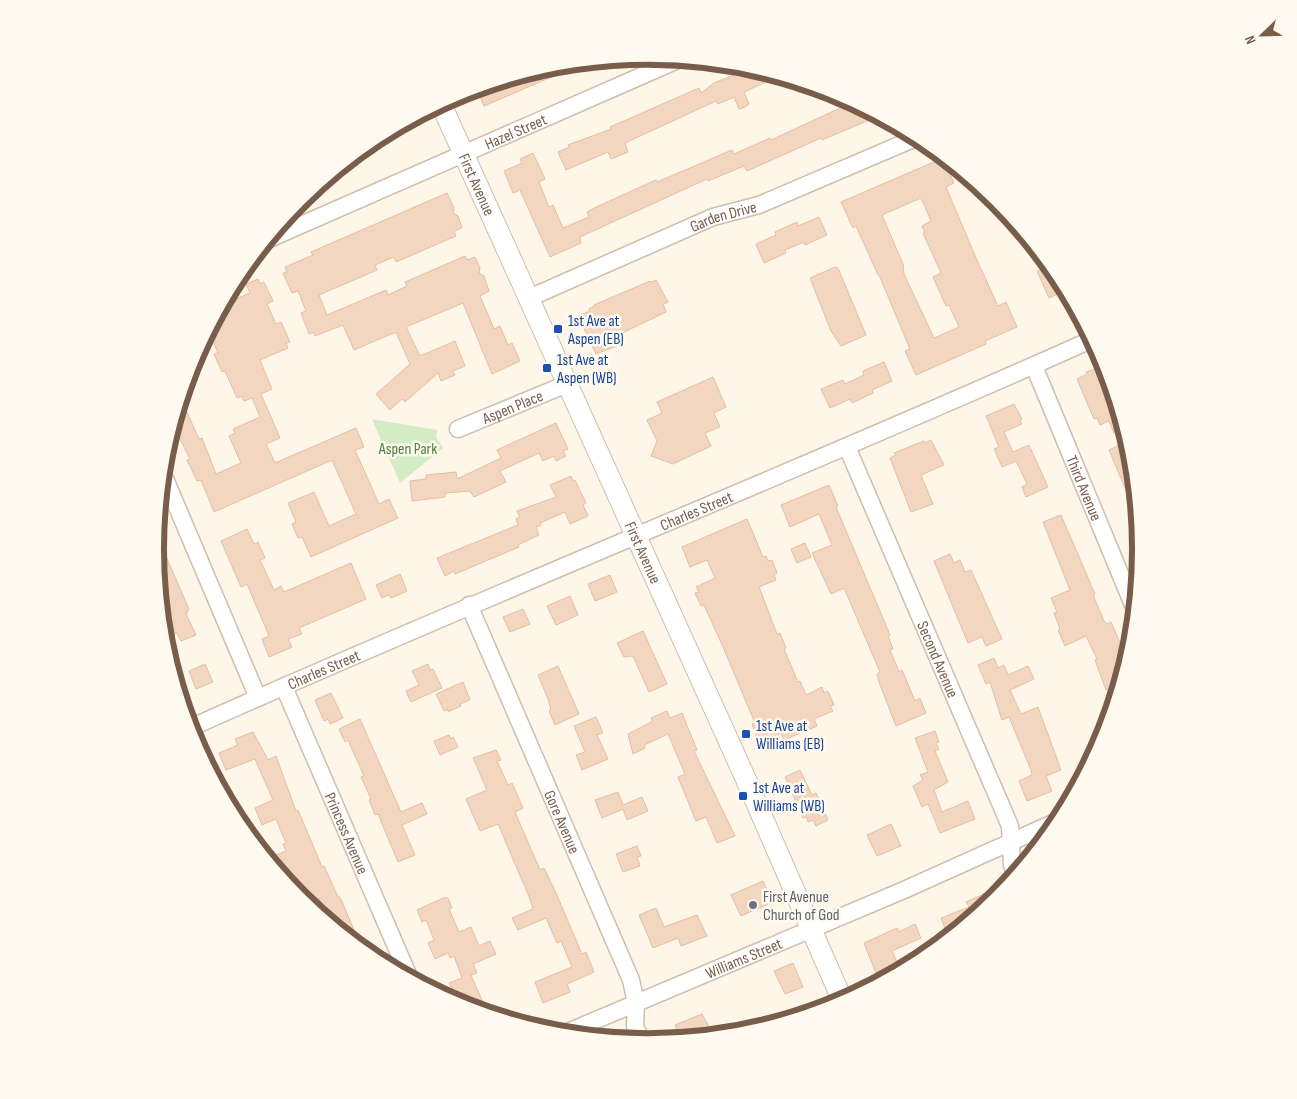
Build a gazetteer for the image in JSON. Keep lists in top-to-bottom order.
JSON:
{
  "streets": {
    "street": [
      "Hazel Street",
      "First Avenue",
      "Garden Drive",
      "Aspen Place",
      "Third Avenue",
      "Charles Street",
      "Second Avenue",
      "Gore Avenue",
      "Princess Avenue",
      "Williams Street"
    ]
  },
  "crossings": [
    ["Hazel Street", "First Avenue"],
    ["First Avenue", "Garden Drive"],
    ["First Avenue", "Aspen Place"],
    ["First Avenue", "Charles Street"],
    ["First Avenue", "Williams Street"],
    ["Third Avenue", "Charles Street"],
    ["Charles Street", "Second Avenue"],
    ["Charles Street", "Gore Avenue"],
    ["Charles Street", "Princess Avenue"],
    ["Second Avenue", "Williams Street"],
    ["Gore Avenue", "Williams Street"]
  ],
  "parks": ["Aspen Park"],
  "places": {
    "transit": [
      "1st Ave at Aspen (EB)",
      "1st Ave at Aspen (WB)",
      "1st Ave at Williams (EB)",
      "1st Ave at Williams (WB)"
    ],
    "other": ["First Avenue Church of God"]
  },
  "north": "bottom left"
}
